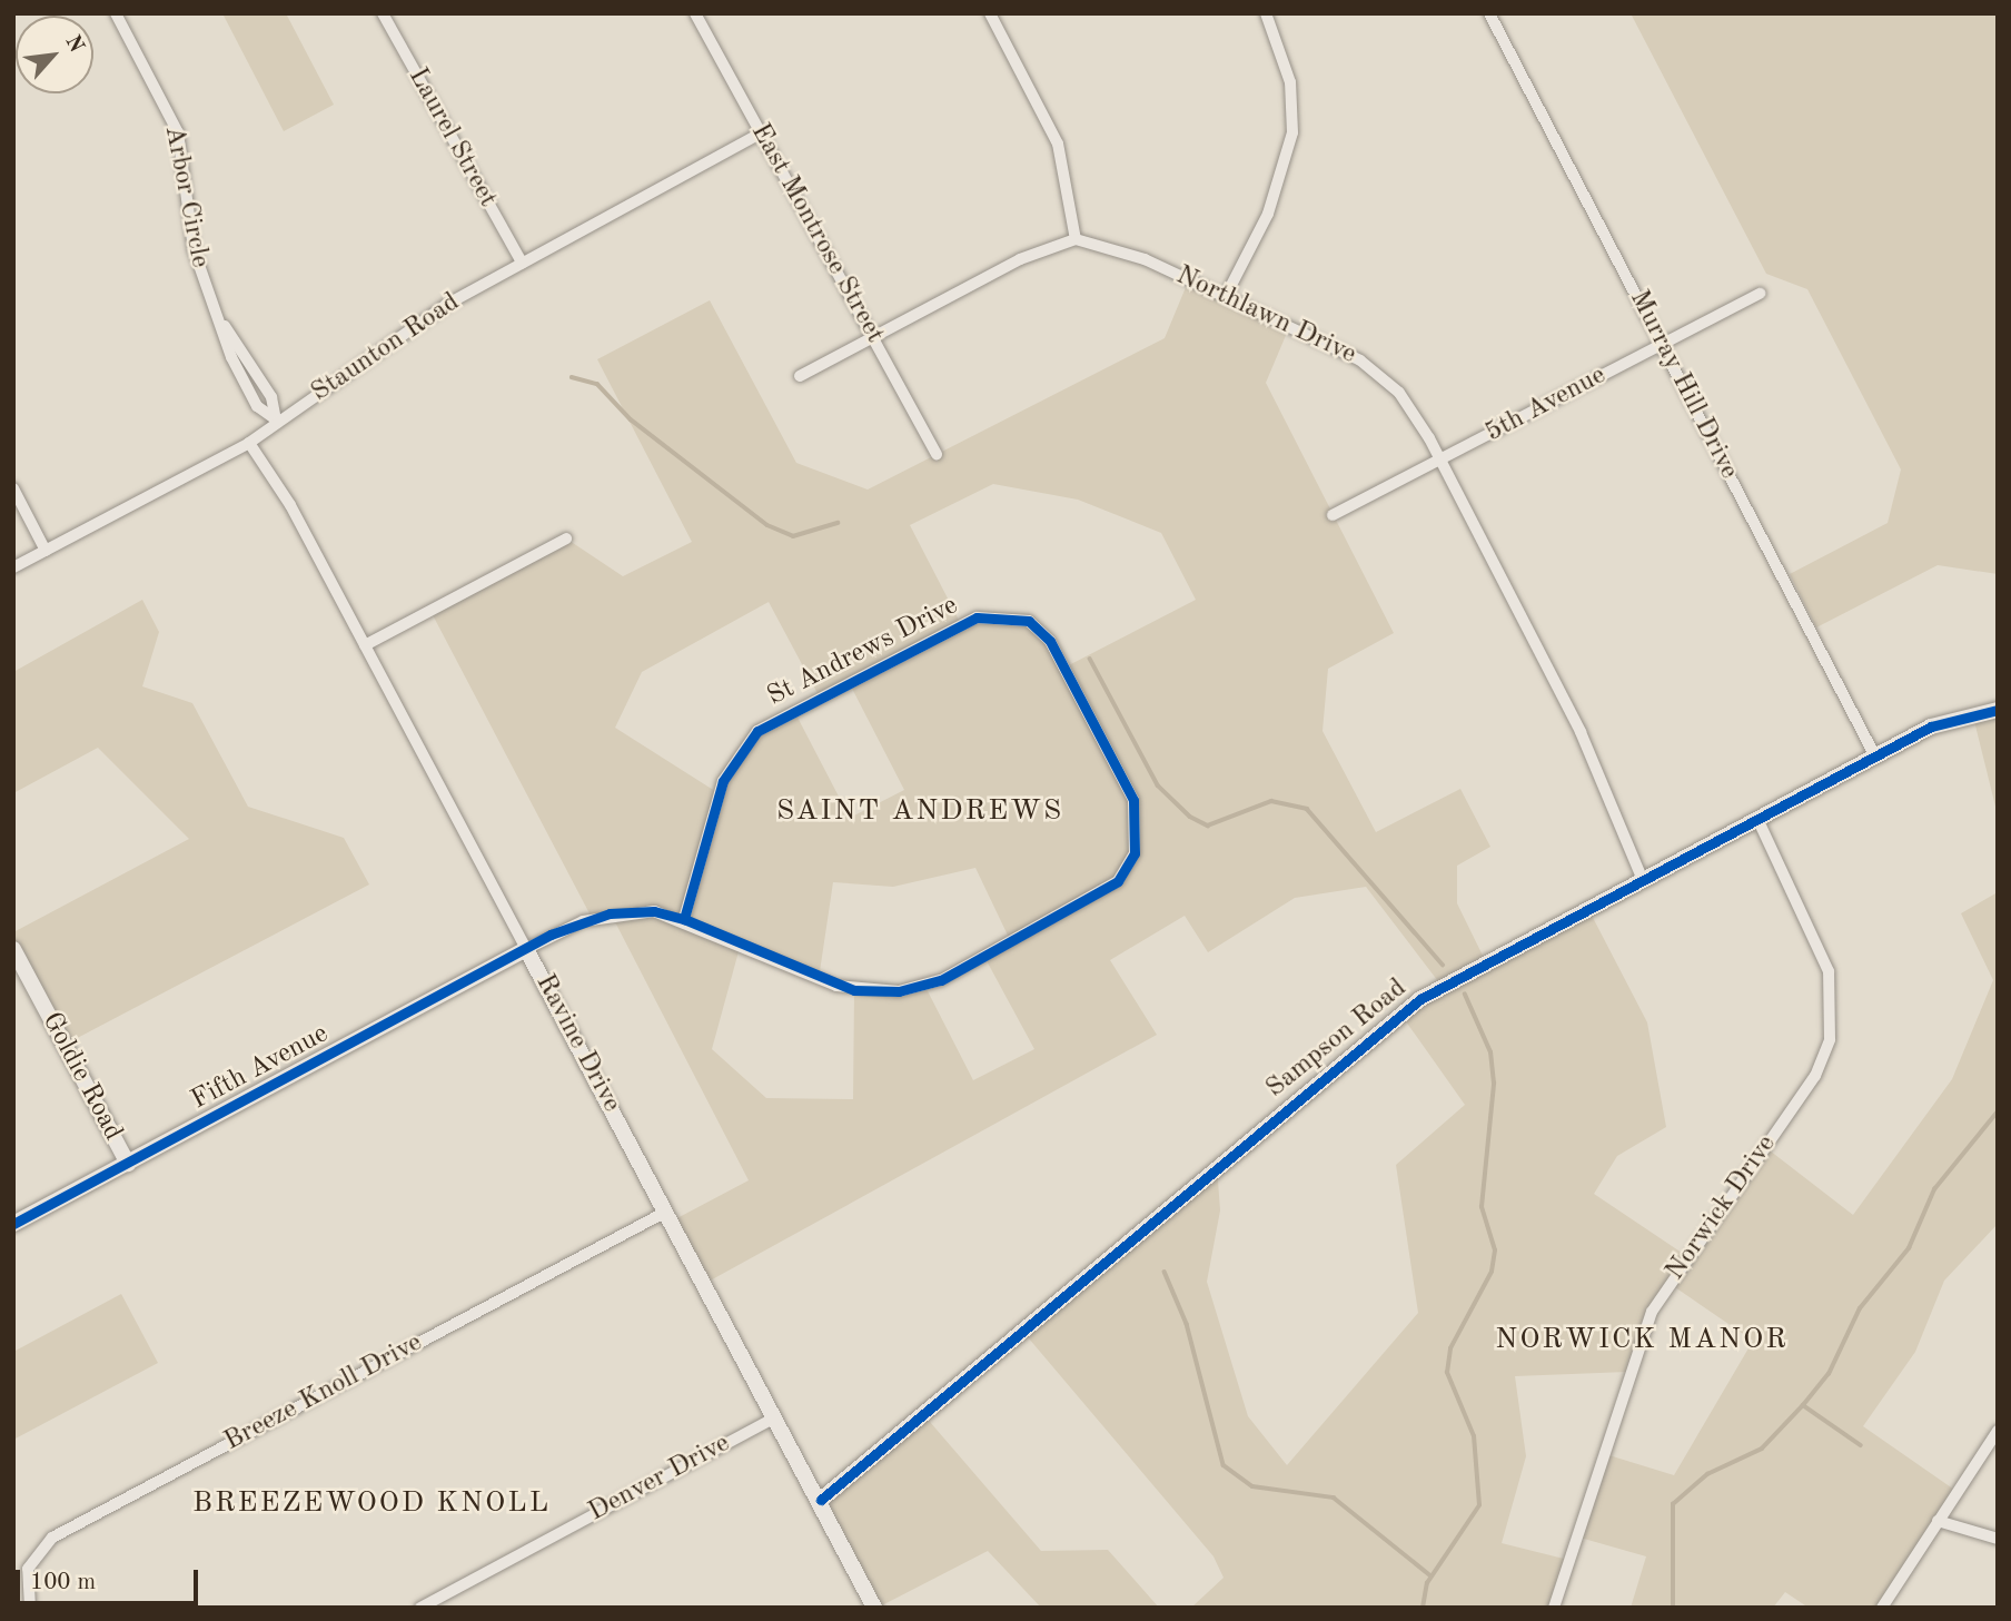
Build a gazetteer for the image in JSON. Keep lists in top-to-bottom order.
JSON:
{
  "streets": {
    "street": [
      "Laurel Street",
      "Arbor Circle",
      "East Montrose Street",
      "Northlawn Drive",
      "Staunton Road",
      "Murray Hill Drive",
      "5th Avenue",
      "St Andrews Drive",
      "Sampson Road",
      "Ravine Drive",
      "Fifth Avenue",
      "Goldie Road",
      "Norwick Drive",
      "Breeze Knoll Drive",
      "Denver Drive"
    ]
  },
  "crossings": [
    ["Laurel Street", "Staunton Road"],
    ["Arbor Circle", "Staunton Road"],
    ["East Montrose Street", "Staunton Road"],
    ["Northlawn Drive", "5th Avenue"],
    ["Northlawn Drive", "Sampson Road"],
    ["Staunton Road", "Ravine Drive"],
    ["Murray Hill Drive", "5th Avenue"],
    ["Murray Hill Drive", "Sampson Road"],
    ["St Andrews Drive", "Ravine Drive"],
    ["St Andrews Drive", "Fifth Avenue"],
    ["Sampson Road", "Ravine Drive"],
    ["Sampson Road", "Norwick Drive"],
    ["Ravine Drive", "Fifth Avenue"],
    ["Ravine Drive", "Breeze Knoll Drive"],
    ["Ravine Drive", "Denver Drive"],
    ["Fifth Avenue", "Goldie Road"]
  ],
  "districts": ["SAINT ANDREWS", "NORWICK MANOR", "BREEZEWOOD KNOLL"],
  "scale_bar": "100 m",
  "north": "top right"
}
